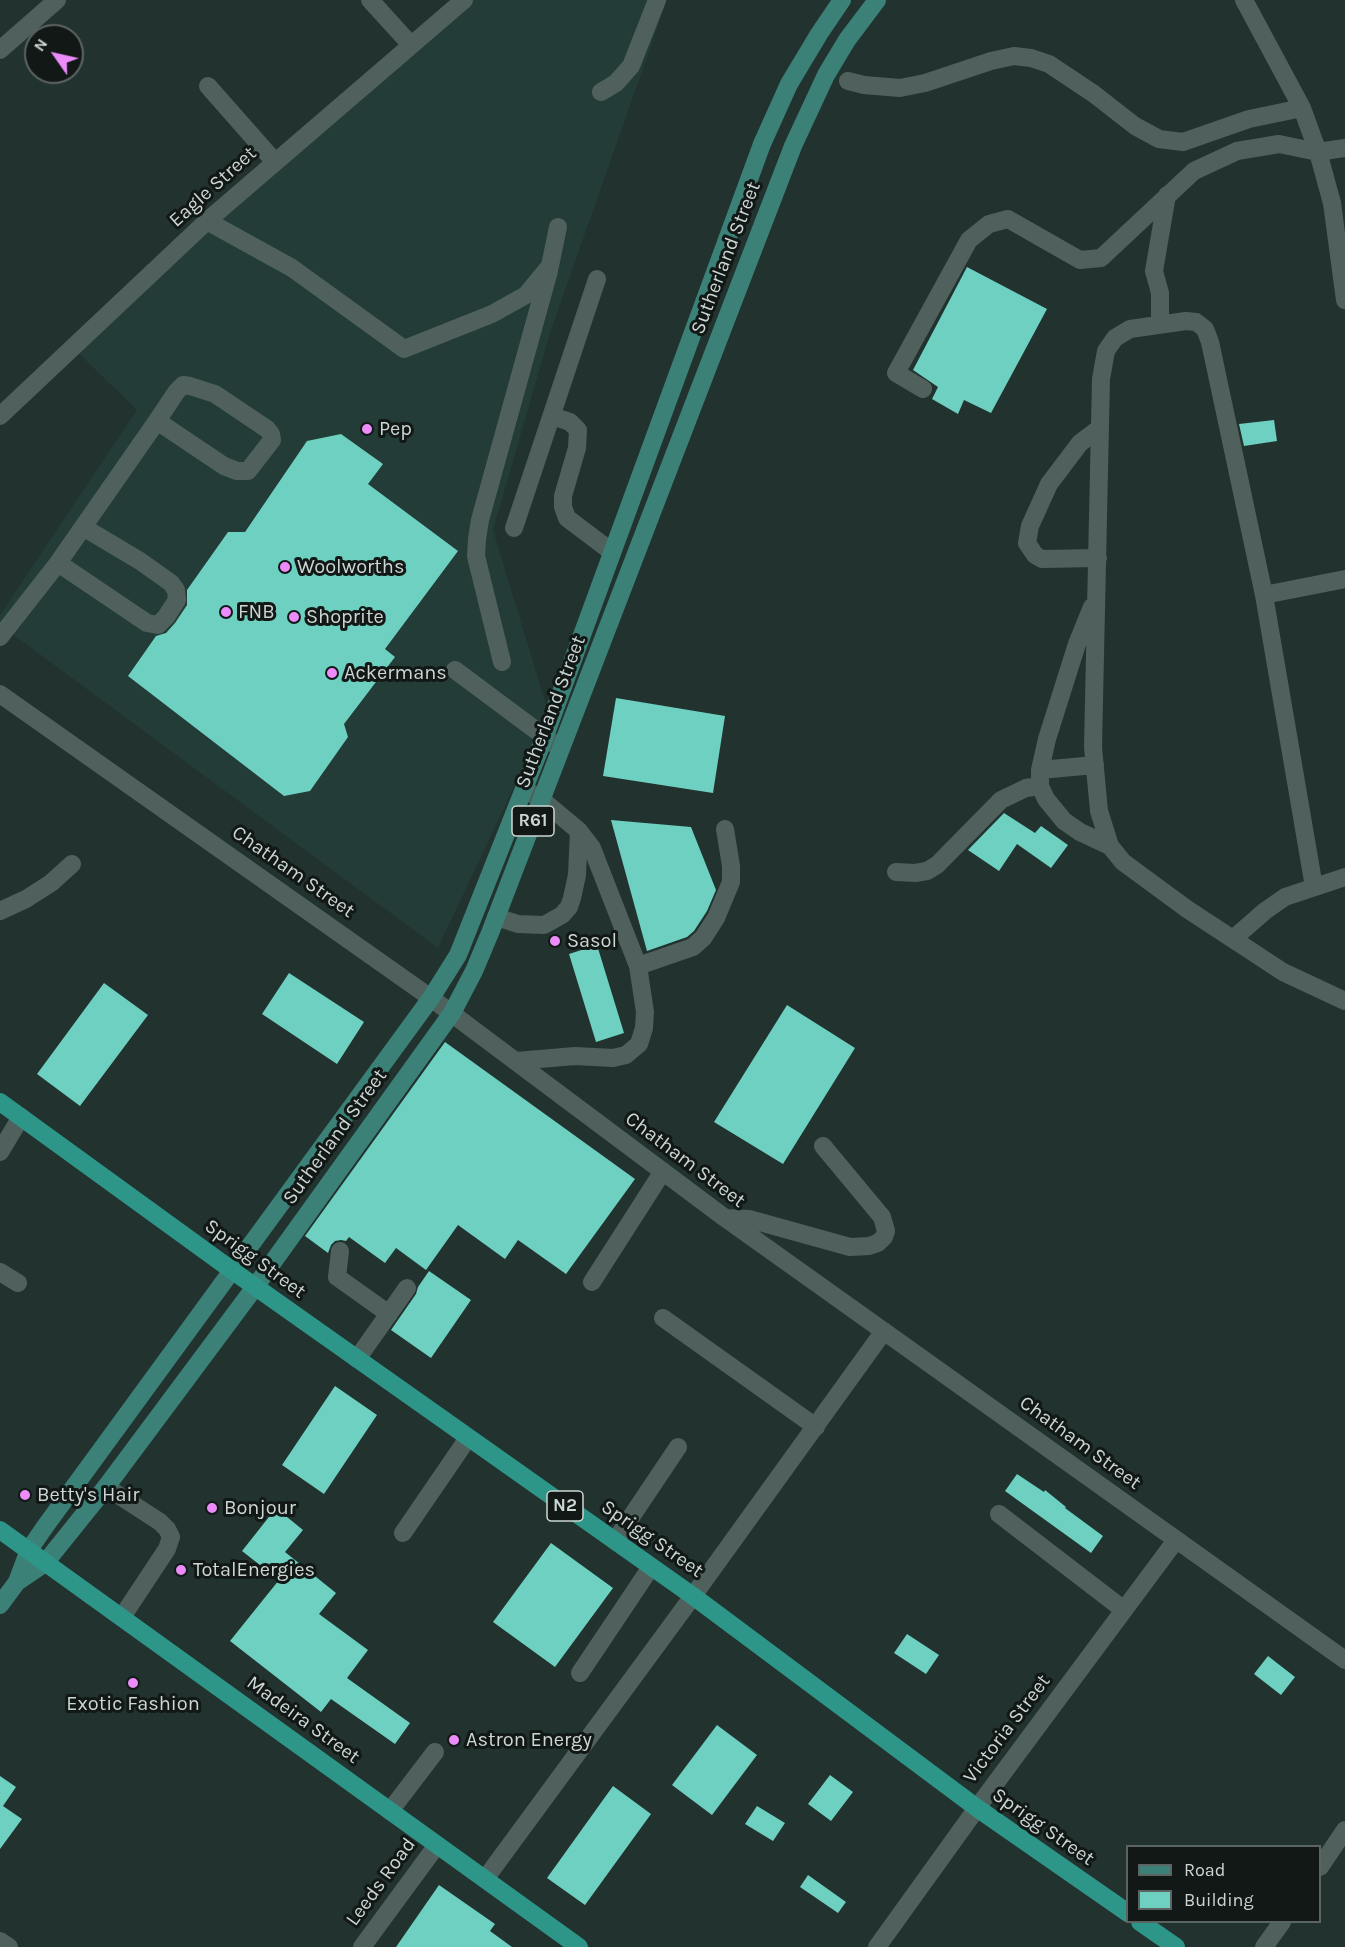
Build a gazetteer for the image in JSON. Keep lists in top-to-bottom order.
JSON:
{
  "streets": {
    "highway": ["Sprigg Street", "N2", "Madeira Street"],
    "main road": ["Sutherland Street", "R61"],
    "street": [
      "Eagle Street",
      "Chatham Street",
      "Victoria Street",
      "Leeds Road"
    ]
  },
  "crossings": [
    ["Sutherland Street", "Chatham Street"],
    ["Sutherland Street", "Sprigg Street"],
    ["Sutherland Street", "Madeira Street"],
    ["Chatham Street", "Victoria Street"],
    ["Sprigg Street", "Victoria Street"],
    ["Madeira Street", "Leeds Road"]
  ],
  "places": [
    "Pep",
    "Woolworths",
    "FNB",
    "Shoprite",
    "Ackermans",
    "Sasol",
    "Betty's Hair",
    "Bonjour",
    "TotalEnergies",
    "Exotic Fashion",
    "Astron Energy"
  ],
  "legend": ["Road", "Building"],
  "north": "top left"
}
